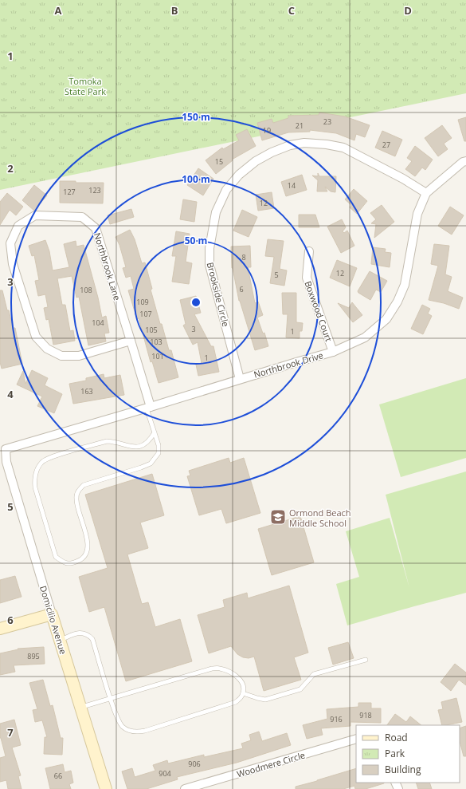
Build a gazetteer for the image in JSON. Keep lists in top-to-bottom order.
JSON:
{
  "streets": {
    "street": [
      "Northbrook Lane",
      "Brookside Circle",
      "Boxwood Court",
      "Northbrook Drive",
      "Domicilio Avenue",
      "Woodmere Circle"
    ]
  },
  "crossings": [
    ["Northbrook Lane", "Northbrook Drive"],
    ["Brookside Circle", "Northbrook Drive"],
    ["Boxwood Court", "Northbrook Drive"],
    ["Northbrook Drive", "Domicilio Avenue"]
  ],
  "parks": ["Tomoka State Park"],
  "places": {
    "school or university": ["Ormond Beach Middle School"]
  },
  "house_numbers": [
    "23",
    "21",
    "19",
    "27",
    "15",
    "14",
    "123",
    "127",
    "12",
    "8",
    "12",
    "5",
    "6",
    "108",
    "109",
    "107",
    "104",
    "3",
    "105",
    "1",
    "103",
    "101",
    "1",
    "163",
    "895",
    "918",
    "916",
    "906",
    "904",
    "66"
  ],
  "legend": ["Road", "Park", "Building"],
  "grid": {
    "columns": [
      "A",
      "B",
      "C",
      "D"
    ],
    "rows": [
      "1",
      "2",
      "3",
      "4",
      "5",
      "6",
      "7"
    ]
  },
  "rings": ["150 m", "100 m", "50 m"]
}
